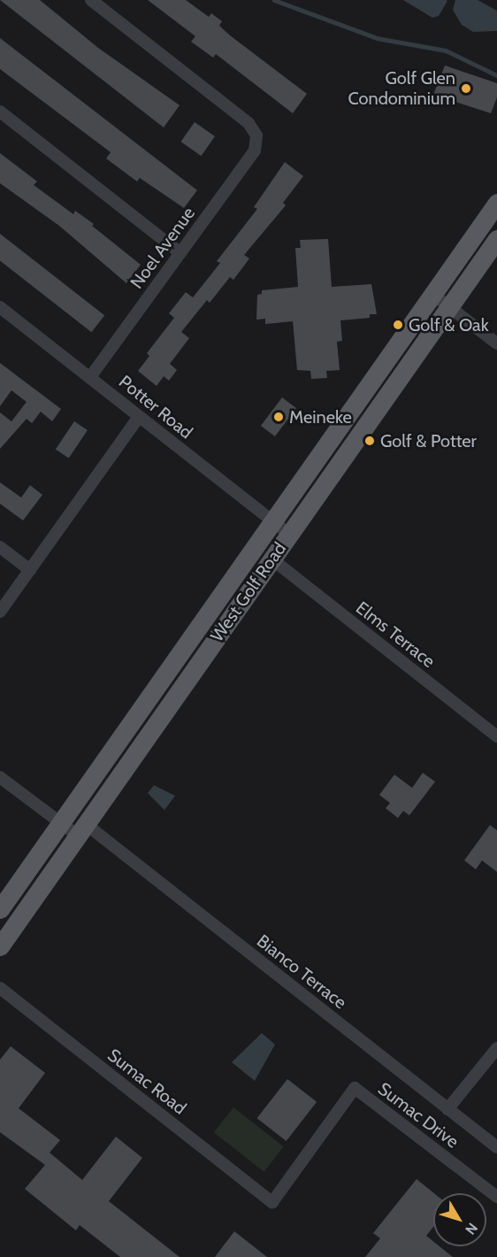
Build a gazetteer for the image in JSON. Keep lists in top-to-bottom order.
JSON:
{
  "streets": {
    "main road": ["West Golf Road"],
    "street": [
      "Noel Avenue",
      "Potter Road",
      "Elms Terrace",
      "Bianco Terrace",
      "Sumac Road",
      "Sumac Drive"
    ]
  },
  "crossings": [
    ["Noel Avenue", "Potter Road"],
    ["Potter Road", "West Golf Road"],
    ["West Golf Road", "Elms Terrace"],
    ["West Golf Road", "Bianco Terrace"],
    ["Sumac Road", "Sumac Drive"]
  ],
  "places": [
    "Golf Glen Condominium",
    "Golf & Oak",
    "Meineke",
    "Golf & Potter"
  ],
  "north": "bottom right"
}
